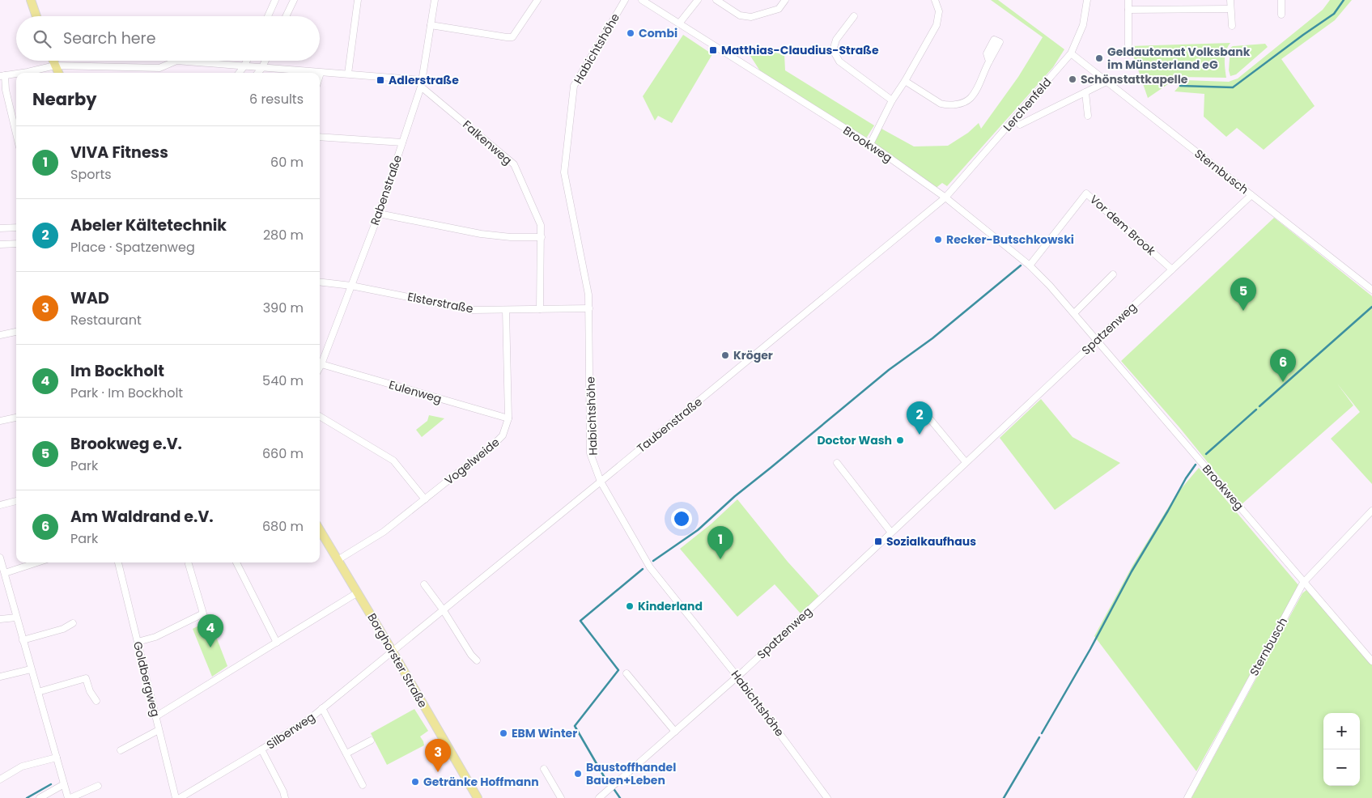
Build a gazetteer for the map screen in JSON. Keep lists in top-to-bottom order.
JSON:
{
  "streets": {
    "main road": ["Borghorster Straße"],
    "street": [
      "Habichtshöhe",
      "Lerchenfeld",
      "Falkenweg",
      "Brookweg",
      "Sternbusch",
      "Rabenstraße",
      "Vor dem Brook",
      "Elsterstraße",
      "Spatzenweg",
      "Eulenweg",
      "Taubenstraße",
      "Vogelweide",
      "Goldbergweg",
      "Silberweg"
    ]
  },
  "crossings": [
    ["Habichtshöhe", "Elsterstraße"],
    ["Habichtshöhe", "Spatzenweg"],
    ["Habichtshöhe", "Taubenstraße"],
    ["Lerchenfeld", "Brookweg"],
    ["Lerchenfeld", "Sternbusch"],
    ["Lerchenfeld", "Taubenstraße"],
    ["Falkenweg", "Rabenstraße"],
    ["Falkenweg", "Elsterstraße"],
    ["Brookweg", "Sternbusch"],
    ["Brookweg", "Vor dem Brook"],
    ["Brookweg", "Spatzenweg"],
    ["Brookweg", "Taubenstraße"],
    ["Sternbusch", "Spatzenweg"],
    ["Rabenstraße", "Elsterstraße"],
    ["Rabenstraße", "Eulenweg"],
    ["Vor dem Brook", "Spatzenweg"],
    ["Elsterstraße", "Vogelweide"],
    ["Eulenweg", "Vogelweide"],
    ["Taubenstraße", "Borghorster Straße"],
    ["Taubenstraße", "Silberweg"],
    ["Vogelweide", "Borghorster Straße"],
    ["Borghorster Straße", "Silberweg"]
  ],
  "places": {
    "other": [
      "Combi",
      "Geldautomat Volksbank im Münsterland eG",
      "Schönstattkapelle",
      "Recker-Butschkowski",
      "Kröger",
      "Doctor Wash",
      "Kinderland",
      "EBM Winter",
      "Baustoffhandel Bauen+Leben",
      "Getränke Hoffmann"
    ],
    "transit": ["Matthias-Claudius-Straße", "Adlerstraße", "Sozialkaufhaus"]
  },
  "page": {
    "search": "Search here",
    "heading": ["Nearby", "6 results"],
    "list": [
      {
        "mark": "1",
        "name": "VIVA Fitness",
        "note": "Sports",
        "value": "60 m"
      },
      {
        "mark": "2",
        "name": "Abeler Kältetechnik",
        "note": "Place · Spatzenweg",
        "value": "280 m"
      },
      {
        "mark": "3",
        "name": "WAD",
        "note": "Restaurant",
        "value": "390 m"
      },
      {
        "mark": "4",
        "name": "Im Bockholt",
        "note": "Park · Im Bockholt",
        "value": "540 m"
      },
      {
        "mark": "5",
        "name": "Brookweg e.V.",
        "note": "Park",
        "value": "660 m"
      },
      {
        "mark": "6",
        "name": "Am Waldrand e.V.",
        "note": "Park",
        "value": "680 m"
      }
    ],
    "pins": [
      "5",
      "6",
      "2",
      "1",
      "4",
      "3"
    ],
    "map_buttons": ["+", "−"]
  }
}
